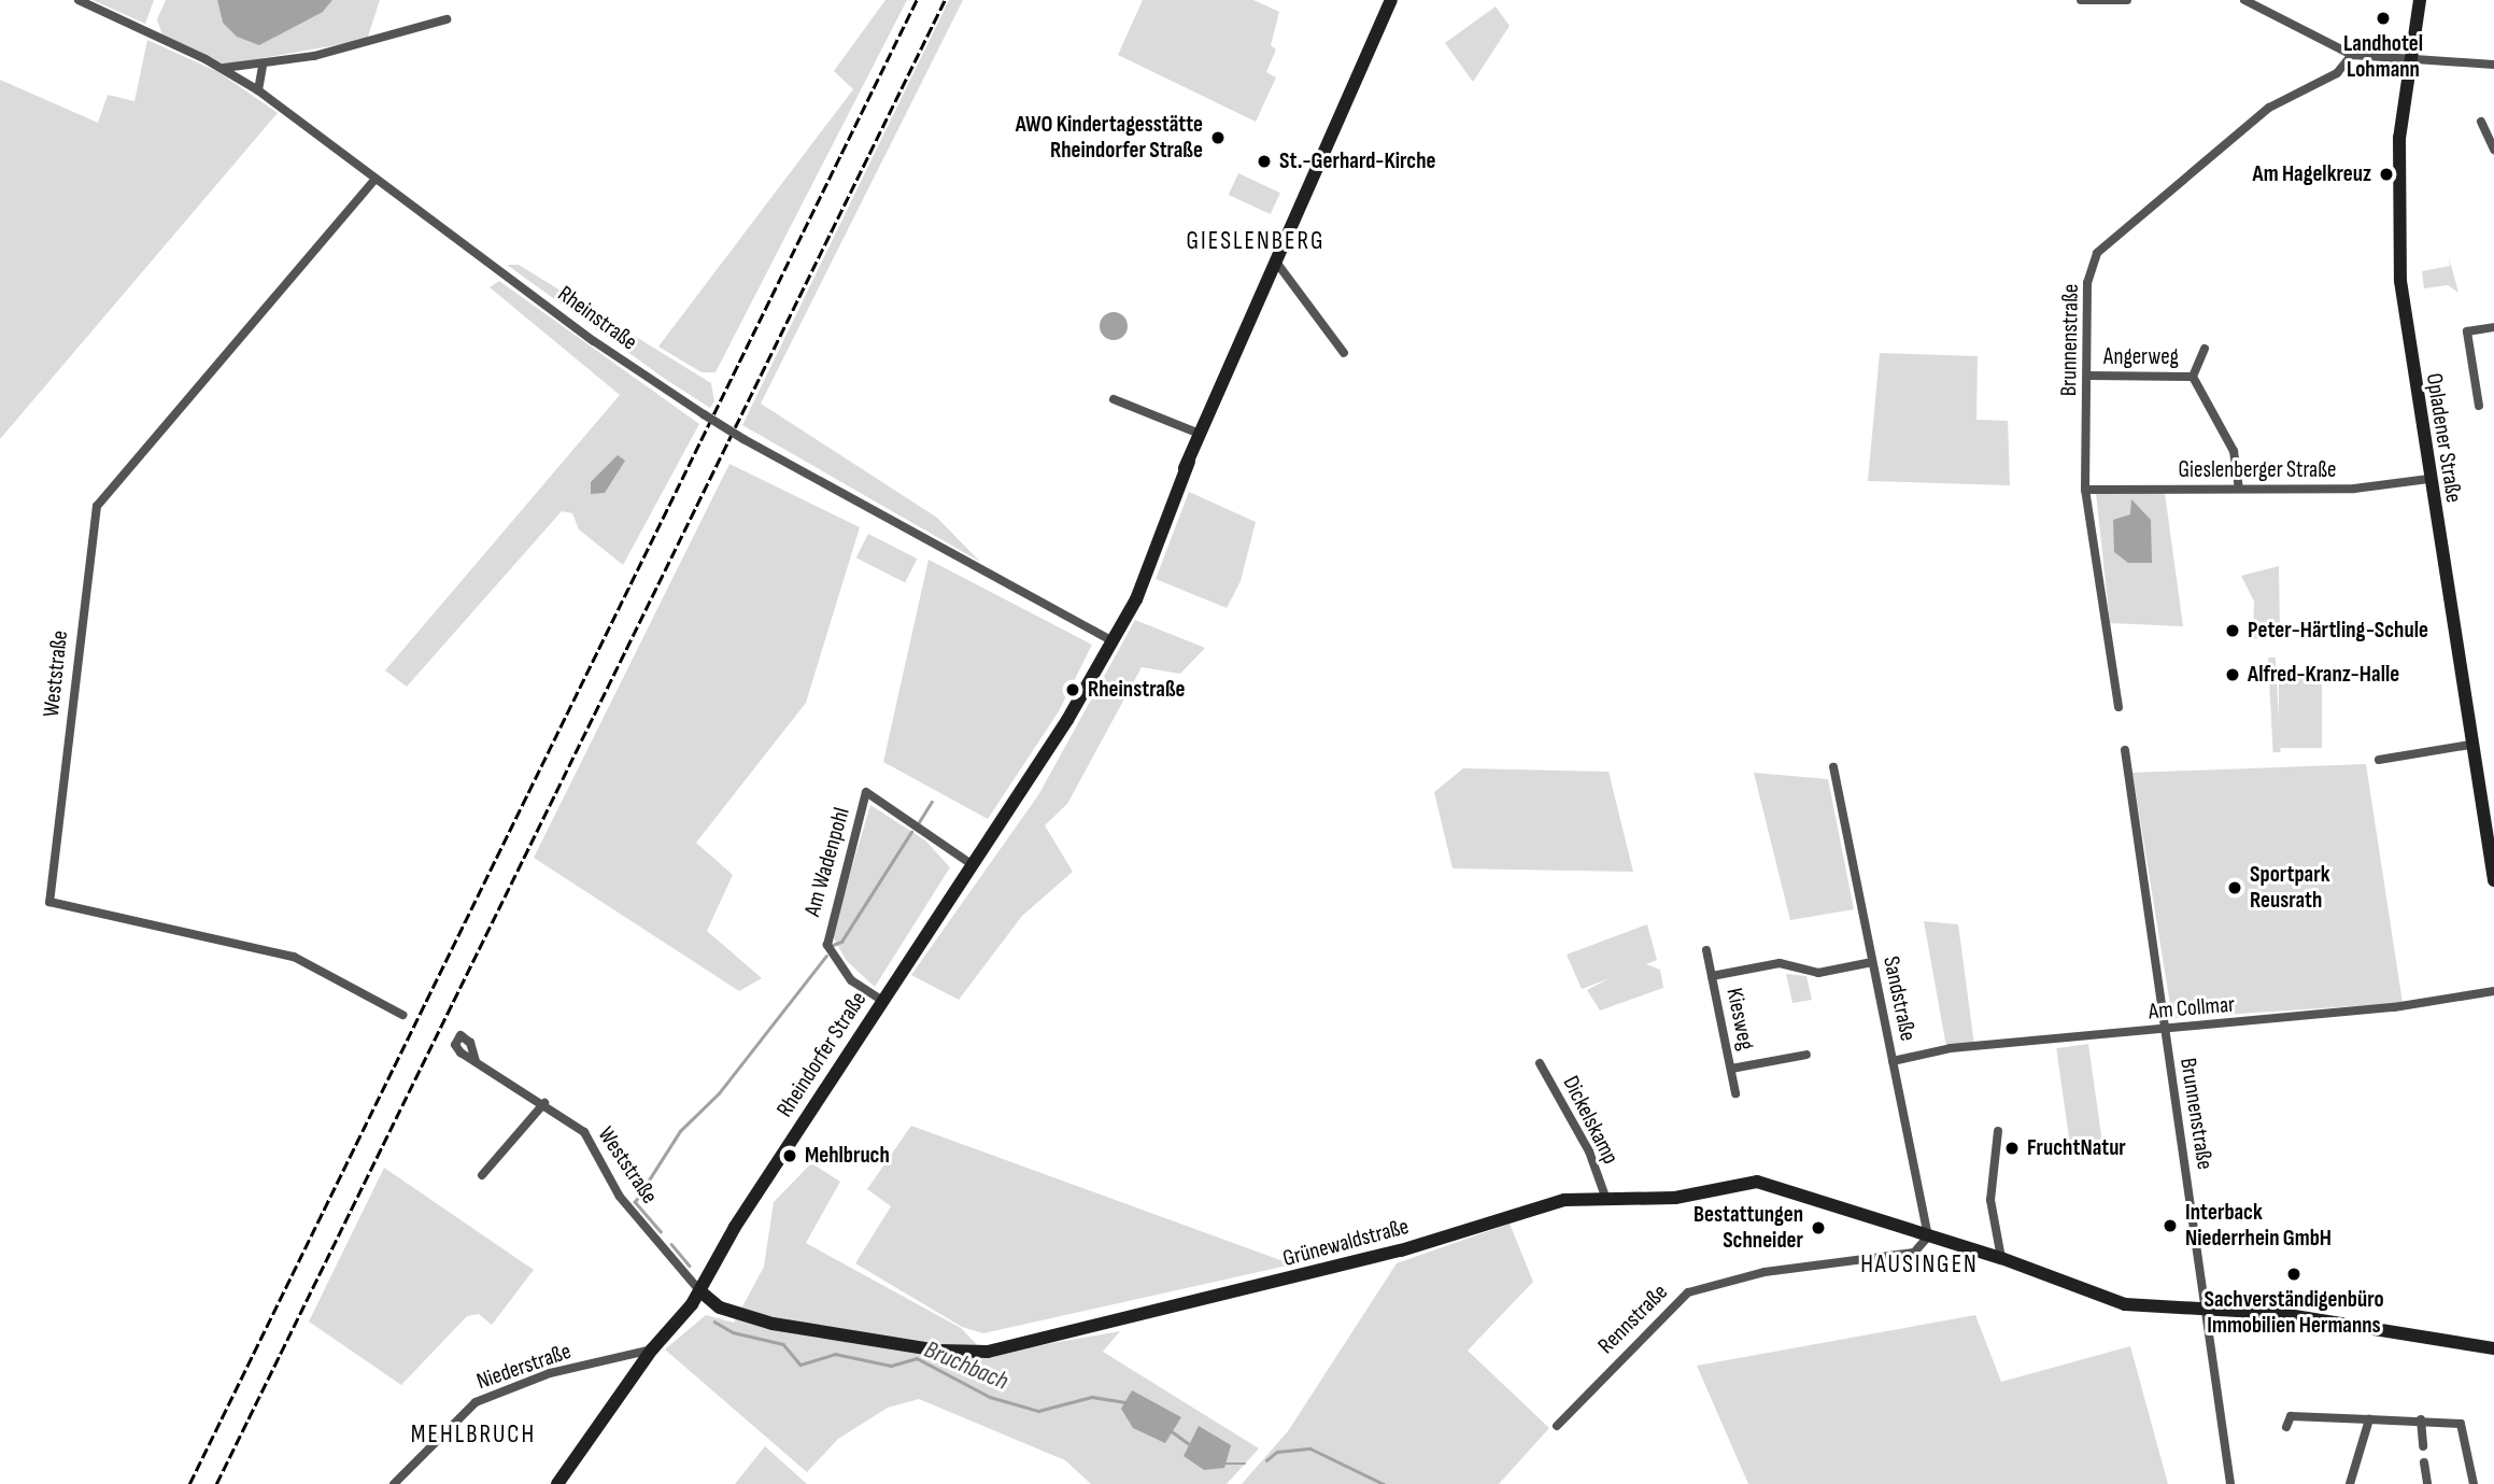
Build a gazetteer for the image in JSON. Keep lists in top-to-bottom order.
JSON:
{
  "streets": {
    "main road": ["Opladener Straße", "Rheindorfer Straße", "Grünewaldstraße"],
    "street": [
      "Rheinstraße",
      "Brunnenstraße",
      "Angerweg",
      "Gieslenberger Straße",
      "Weststraße",
      "Am Wadenpohl",
      "Sandstraße",
      "Am Collmar",
      "Kiesweg",
      "Dickelskamp",
      "Rennstraße",
      "Niederstraße"
    ]
  },
  "crossings": [
    ["Rheinstraße", "Weststraße"],
    ["Rheinstraße", "Rheindorfer Straße"],
    ["Brunnenstraße", "Angerweg"],
    ["Brunnenstraße", "Gieslenberger Straße"],
    ["Brunnenstraße", "Am Collmar"],
    ["Brunnenstraße", "Grünewaldstraße"],
    ["Angerweg", "Gieslenberger Straße"],
    ["Opladener Straße", "Gieslenberger Straße"],
    ["Weststraße", "Rheindorfer Straße"],
    ["Weststraße", "Grünewaldstraße"],
    ["Am Wadenpohl", "Rheindorfer Straße"],
    ["Sandstraße", "Am Collmar"],
    ["Sandstraße", "Kiesweg"],
    ["Sandstraße", "Grünewaldstraße"],
    ["Sandstraße", "Rennstraße"],
    ["Rheindorfer Straße", "Grünewaldstraße"],
    ["Rheindorfer Straße", "Niederstraße"],
    ["Dickelskamp", "Grünewaldstraße"],
    ["Grünewaldstraße", "Rennstraße"]
  ],
  "districts": ["GIESLENBERG", "HAUSINGEN", "MEHLBRUCH"],
  "water": ["Bruchbach"],
  "places": [
    "Landhotel Lohmann",
    "AWO Kindertagesstätte Rheindorfer Straße",
    "St.-Gerhard-Kirche",
    "Am Hagelkreuz",
    "Peter-Härtling-Schule",
    "Alfred-Kranz-Halle",
    "Rheinstraße",
    "Sportpark Reusrath",
    "FruchtNatur",
    "Mehlbruch",
    "Interback Niederrhein GmbH",
    "Bestattungen Schneider",
    "Sachverständigenbüro Immobilien Hermanns"
  ]
}
